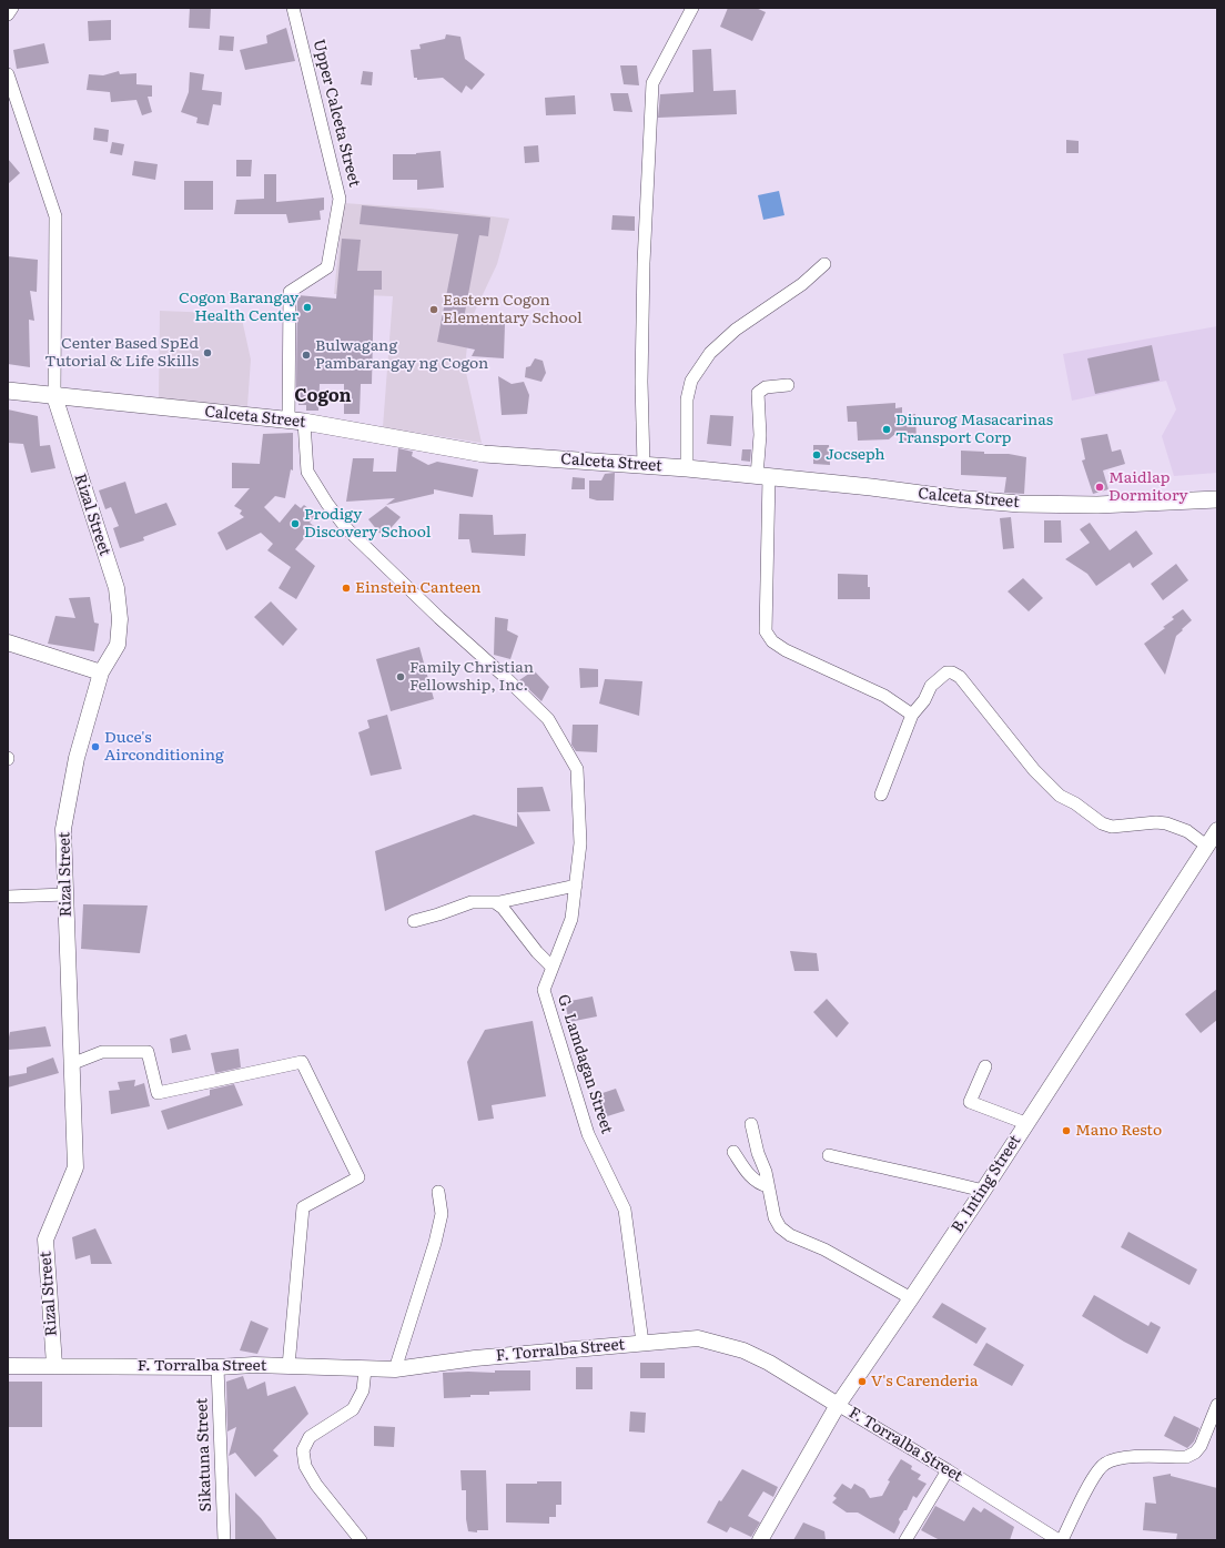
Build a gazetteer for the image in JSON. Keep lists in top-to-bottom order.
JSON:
{
  "streets": {
    "main road": ["Calceta Street"],
    "street": [
      "Upper Calceta Street",
      "Rizal Street",
      "G. Lamdagan Street",
      "B. Inting Street",
      "F. Torralba Street",
      "Sikatuna Street"
    ]
  },
  "crossings": [
    ["Upper Calceta Street", "Calceta Street"],
    ["Upper Calceta Street", "G. Lamdagan Street"],
    ["Calceta Street", "Rizal Street"],
    ["Calceta Street", "G. Lamdagan Street"],
    ["Rizal Street", "F. Torralba Street"],
    ["G. Lamdagan Street", "F. Torralba Street"],
    ["B. Inting Street", "F. Torralba Street"],
    ["F. Torralba Street", "Sikatuna Street"]
  ],
  "districts": ["Cogon"],
  "places": [
    "Cogon Barangay Health Center",
    "Eastern Cogon Elementary School",
    "Center Based SpEd Tutorial & Life Skills",
    "Bulwagang Pambarangay ng Cogon",
    "Dinurog Masacarinas Transport Corp",
    "Jocseph",
    "Maidlap Dormitory",
    "Prodigy Discovery School",
    "Einstein Canteen",
    "Family Christian Fellowship, Inc.",
    "Duce's Airconditioning",
    "Mano Resto",
    "V's Carenderia"
  ]
}
